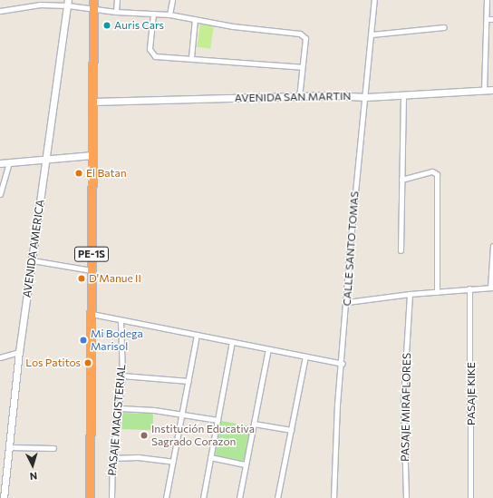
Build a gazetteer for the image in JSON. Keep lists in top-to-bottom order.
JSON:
{
  "streets": {
    "highway": ["PE-1S"],
    "street": [
      "AVENIDA SAN MARTIN",
      "AVENIDA AMERICA",
      "CALLE SANTO TOMAS",
      "PASAJE KIKE",
      "PASAJE MIRAFLORES",
      "PASAJE MAGISTERIAL"
    ]
  },
  "crossings": [
    ["AVENIDA SAN MARTIN", "CALLE SANTO TOMAS"],
    ["AVENIDA SAN MARTIN", "PE-1S"]
  ],
  "places": [
    "Auris Cars",
    "El Batan",
    "D'Manue II",
    "Mi Bodega Marisol",
    "Los Patitos",
    "Institución Educativa Sagrado Corazon"
  ],
  "north": "bottom"
}
